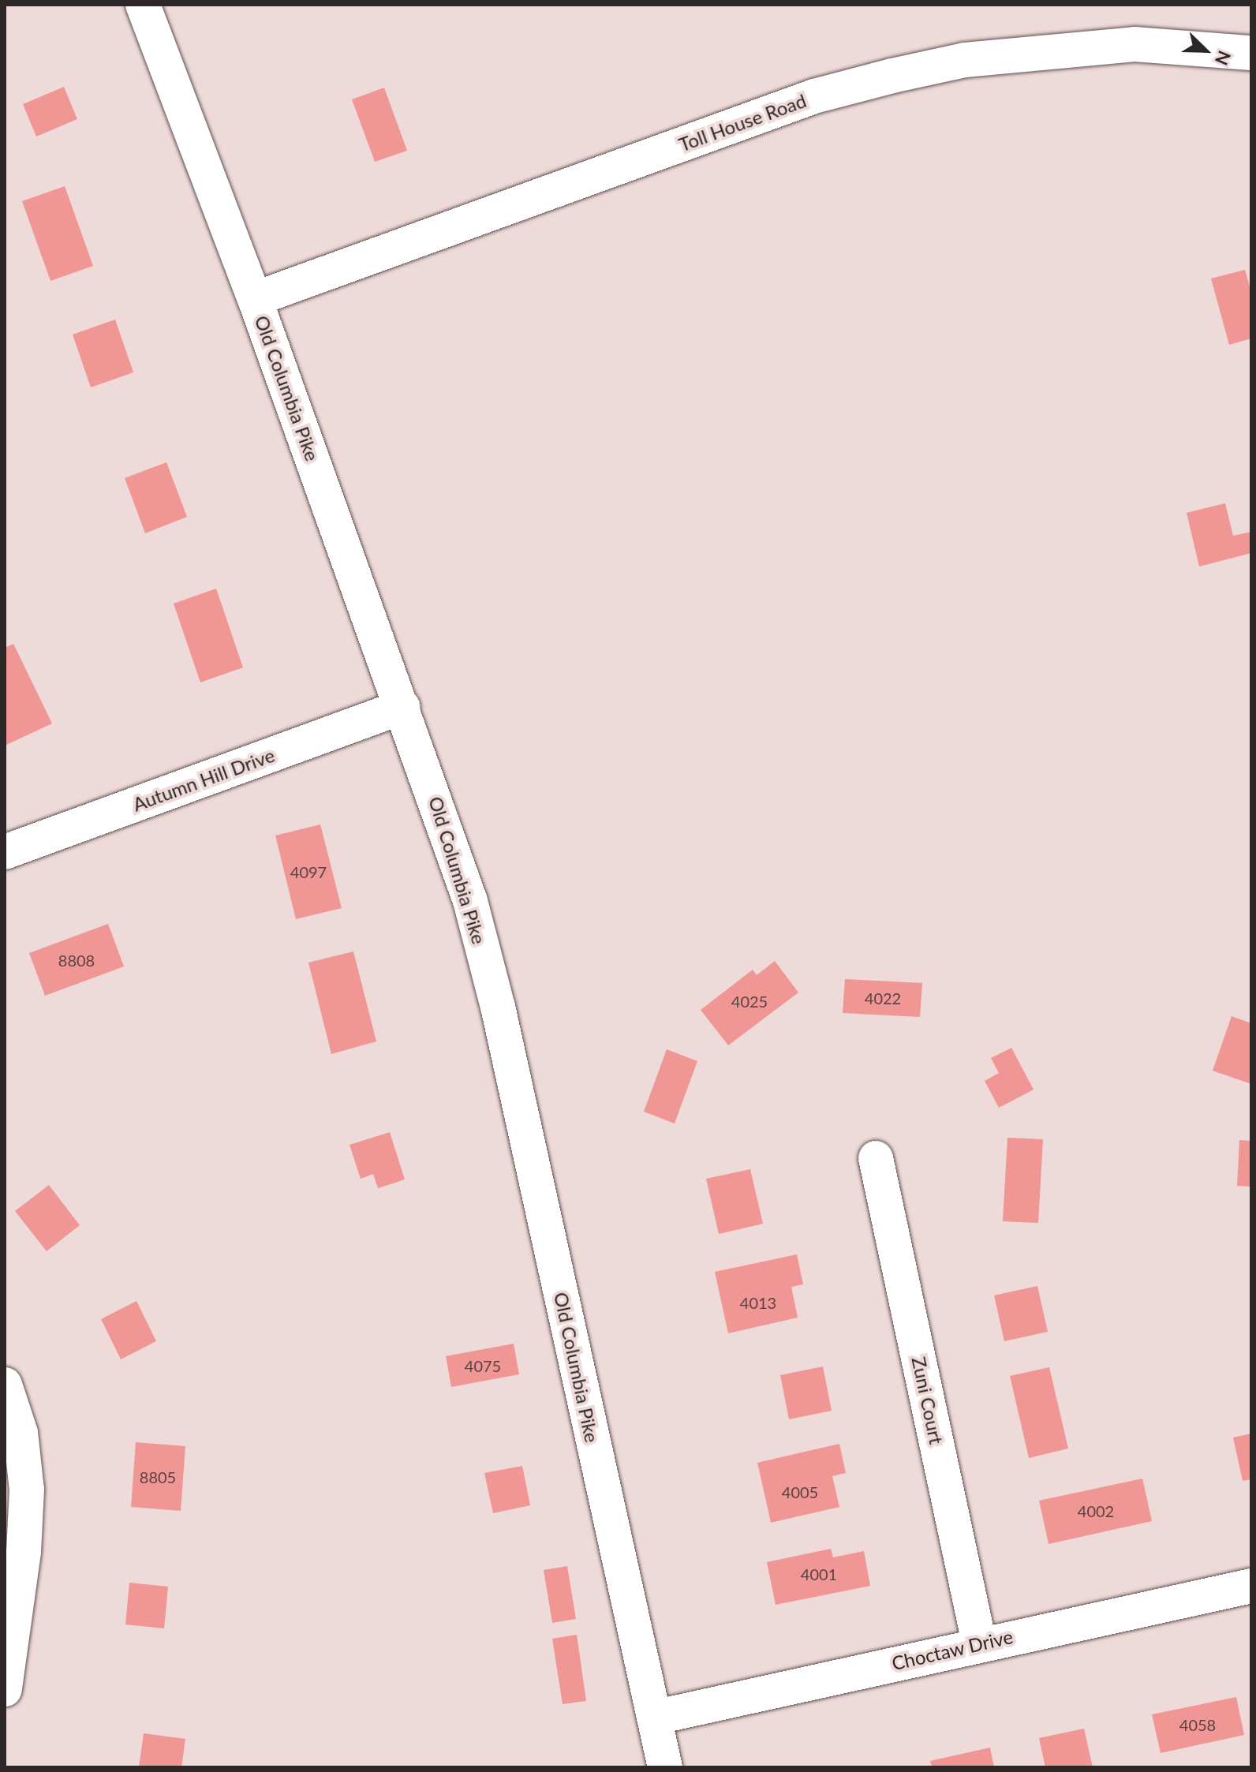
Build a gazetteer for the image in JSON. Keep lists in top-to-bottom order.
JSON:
{
  "streets": {
    "street": [
      "Toll House Road",
      "Old Columbia Pike",
      "Autumn Hill Drive",
      "Zuni Court",
      "Choctaw Drive"
    ]
  },
  "crossings": [
    ["Toll House Road", "Old Columbia Pike"],
    ["Old Columbia Pike", "Autumn Hill Drive"],
    ["Old Columbia Pike", "Choctaw Drive"],
    ["Zuni Court", "Choctaw Drive"]
  ],
  "house_numbers": [
    "4097",
    "8808",
    "4022",
    "4025",
    "4013",
    "4075",
    "8805",
    "4005",
    "4002",
    "4001",
    "4058"
  ],
  "north": "bottom right"
}
